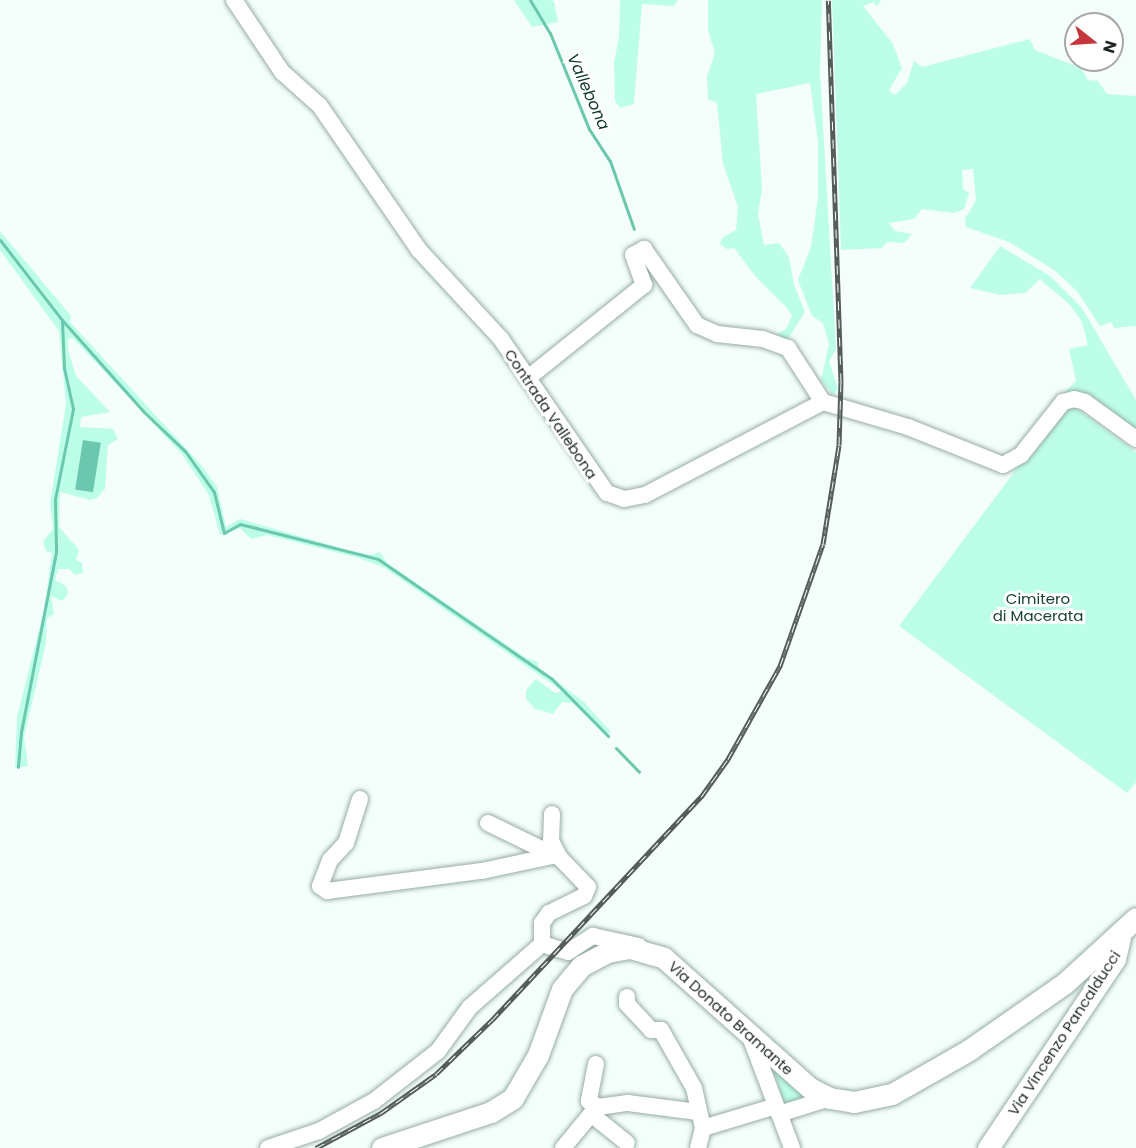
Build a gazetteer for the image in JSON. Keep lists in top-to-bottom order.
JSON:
{
  "streets": {
    "main road": ["Via Donato Bramante", "Via Vincenzo Pancalducci"],
    "street": ["Contrada Vallebona"]
  },
  "crossings": [
    ["Via Donato Bramante", "Via Vincenzo Pancalducci"]
  ],
  "water": ["Vallebona"],
  "parks": ["Cimitero di Macerata"],
  "north": "right"
}
